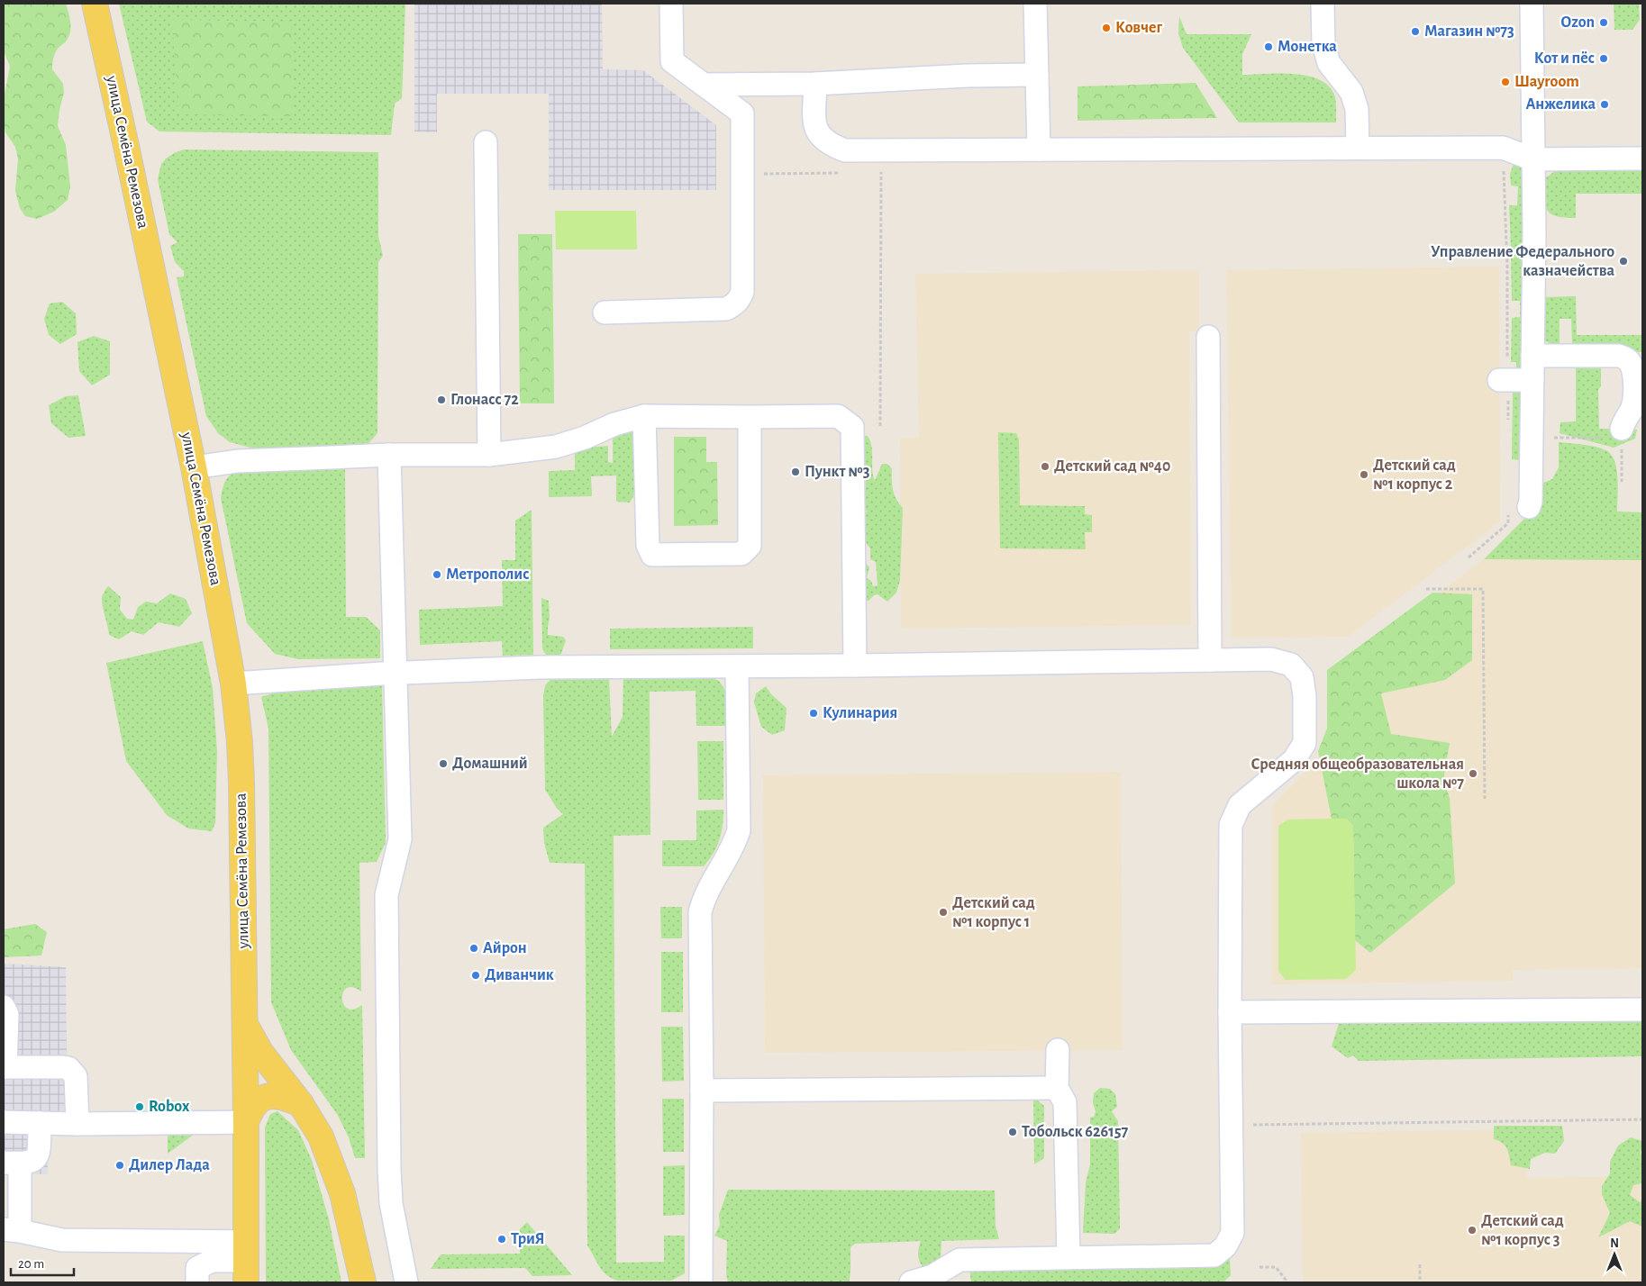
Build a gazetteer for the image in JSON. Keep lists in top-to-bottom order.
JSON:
{
  "streets": {
    "main road": ["улица Семёна Ремезова"]
  },
  "places": [
    "Ozon",
    "Ковчег",
    "Магазин №73",
    "Монетка",
    "Кот и пёс",
    "Шауroom",
    "Анжелика",
    "Управление Федерального казначейства",
    "Глонасс 72",
    "Детский сад №40",
    "Пункт №3",
    "Детский сад №1 корпус 2",
    "Метрополис",
    "Кулинария",
    "Домашний",
    "Средняя общеобразовательная школа №7",
    "Детский сад №1 корпус 1",
    "Айрон",
    "Диванчик",
    "Robox",
    "Тобольск 626157",
    "Дилер Лада",
    "Детский сад №1 корпус 3",
    "ТриЯ"
  ],
  "scale_bar": "20 m",
  "north": "top"
}
